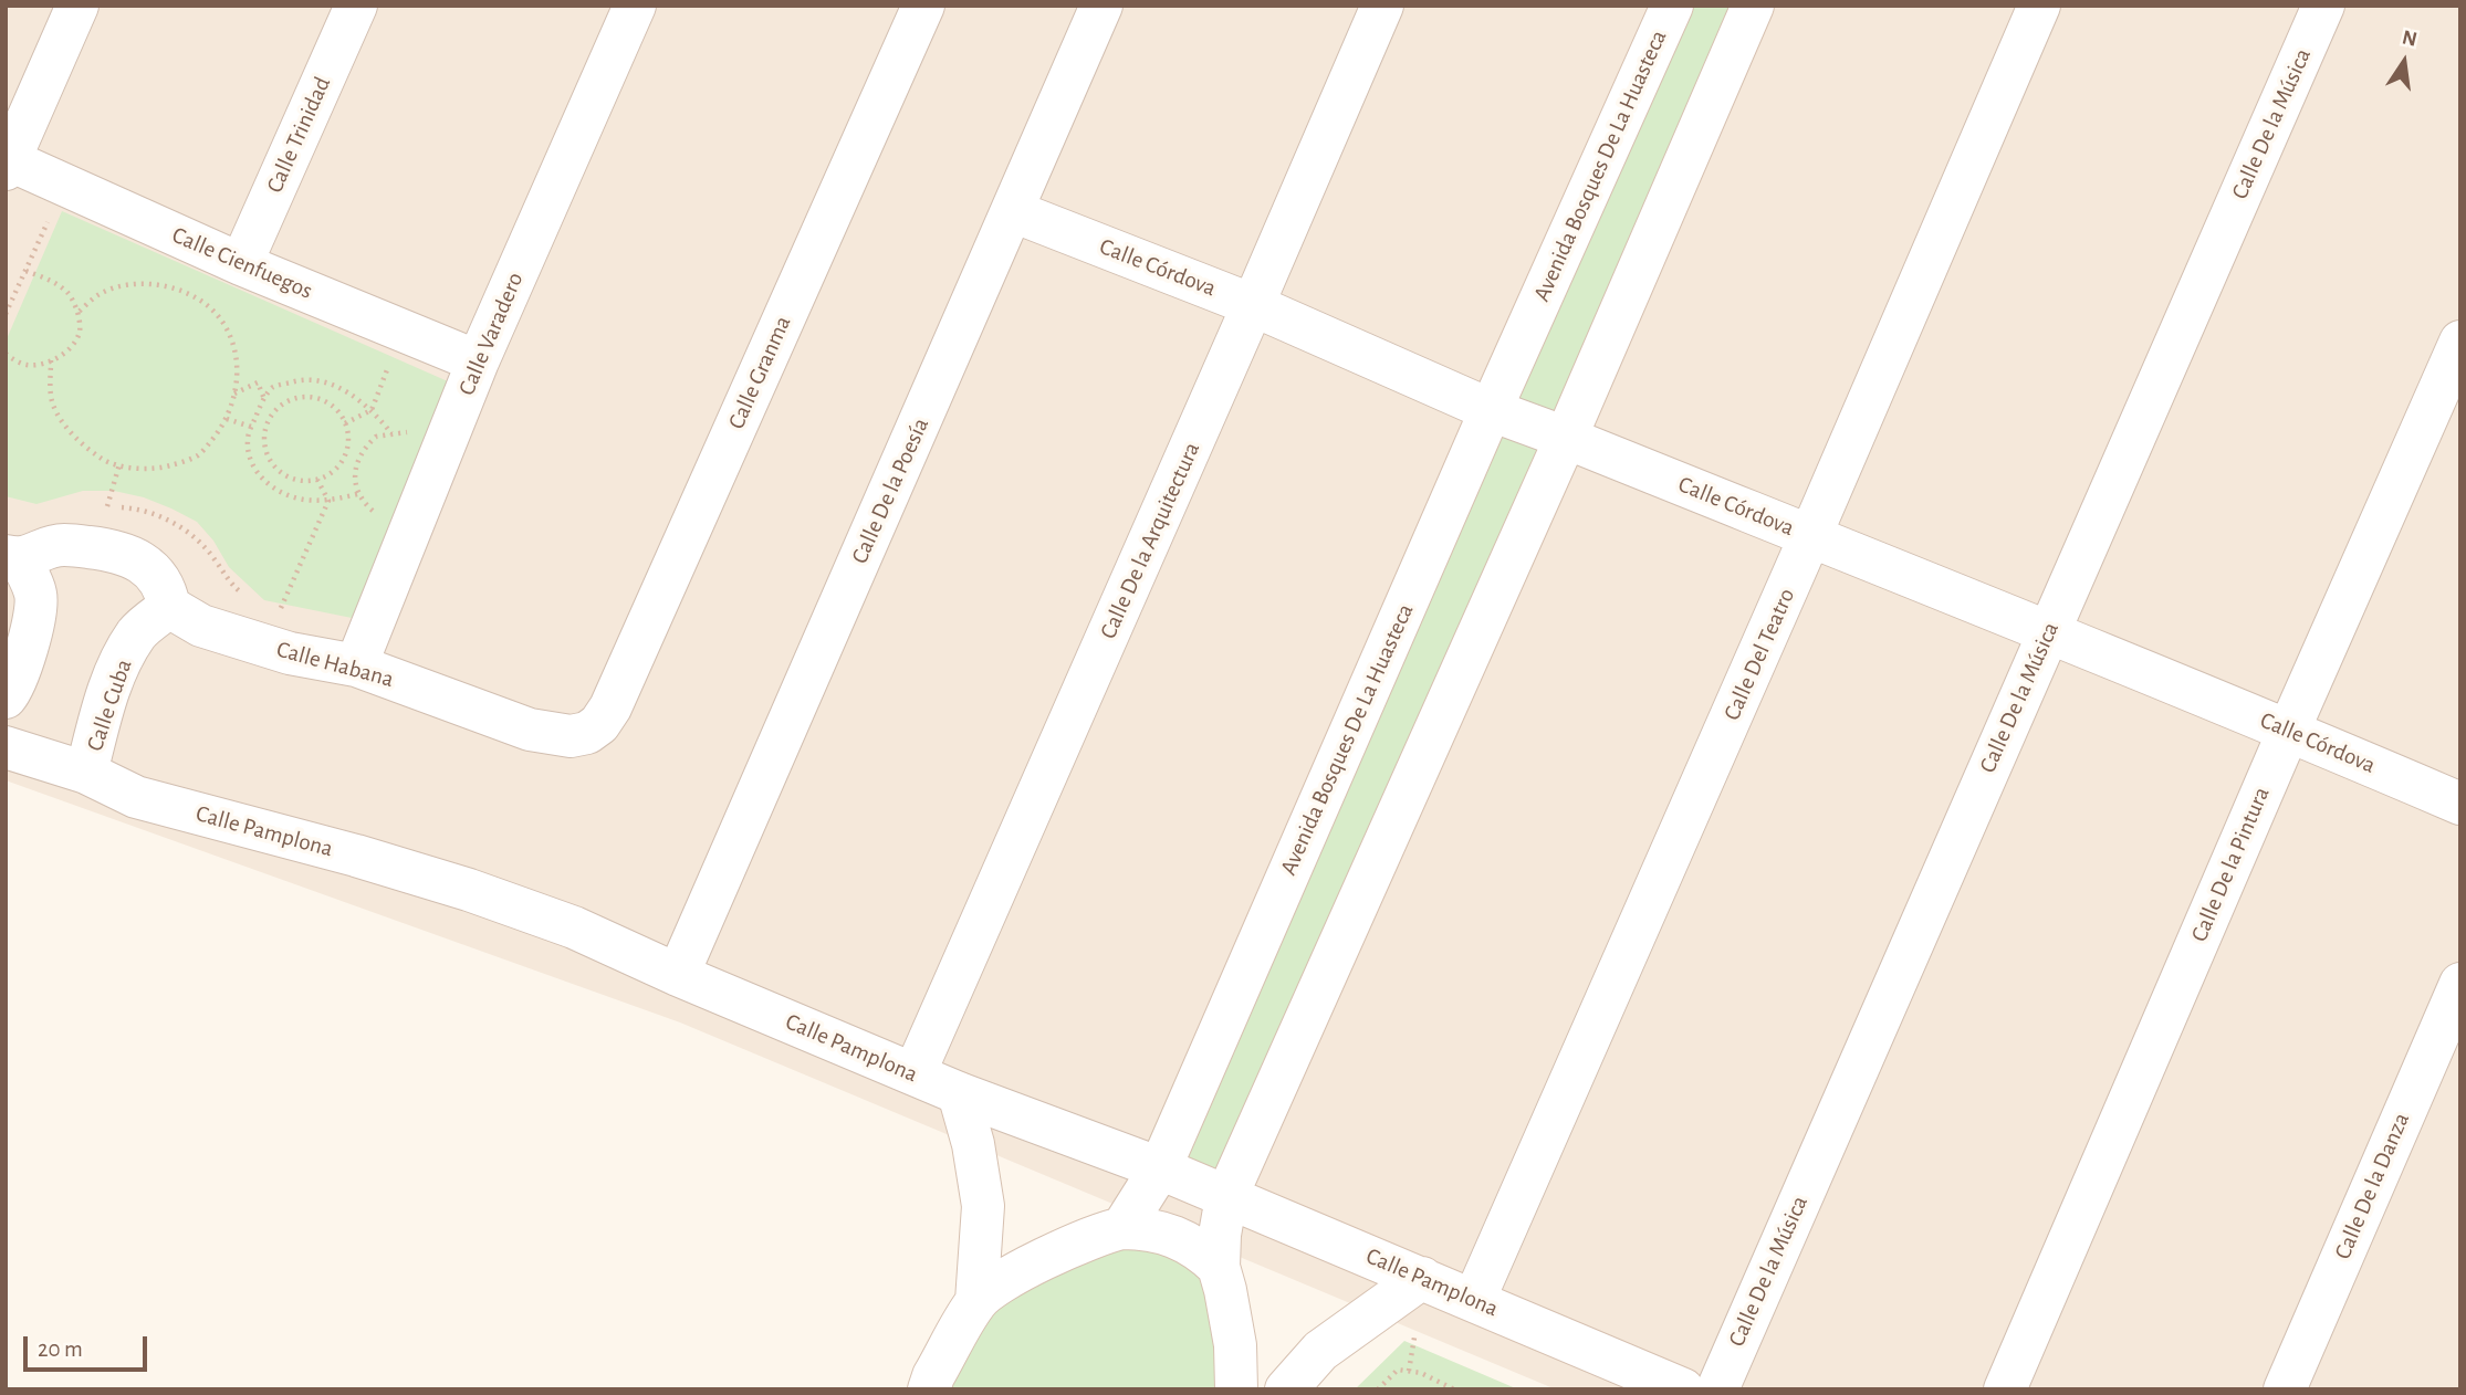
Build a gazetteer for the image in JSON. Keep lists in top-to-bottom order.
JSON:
{
  "streets": {
    "street": [
      "Calle De la Música",
      "Calle Trinidad",
      "Avenida Bosques De La Huasteca",
      "Calle Cienfuegos",
      "Calle Córdova",
      "Calle Varadero",
      "Calle Granma",
      "Calle De la Poesía",
      "Calle De la Arquitectura",
      "Calle Del Teatro",
      "Calle Habana",
      "Calle Cuba",
      "Calle Pamplona",
      "Calle De la Pintura",
      "Calle De la Danza"
    ]
  },
  "crossings": [
    ["Calle De la Música", "Calle Córdova"],
    ["Calle Trinidad", "Calle Cienfuegos"],
    ["Avenida Bosques De La Huasteca", "Calle Córdova"],
    ["Avenida Bosques De La Huasteca", "Calle Pamplona"],
    ["Calle Cienfuegos", "Calle Varadero"],
    ["Calle Córdova", "Calle De la Poesía"],
    ["Calle Córdova", "Calle De la Arquitectura"],
    ["Calle Córdova", "Calle Del Teatro"],
    ["Calle Córdova", "Calle De la Pintura"],
    ["Calle Varadero", "Calle Habana"],
    ["Calle Granma", "Calle Habana"],
    ["Calle De la Poesía", "Calle Pamplona"],
    ["Calle De la Arquitectura", "Calle Pamplona"],
    ["Calle Del Teatro", "Calle Pamplona"],
    ["Calle Habana", "Calle Cuba"],
    ["Calle Cuba", "Calle Pamplona"]
  ],
  "scale_bar": "20 m",
  "north": "top"
}
